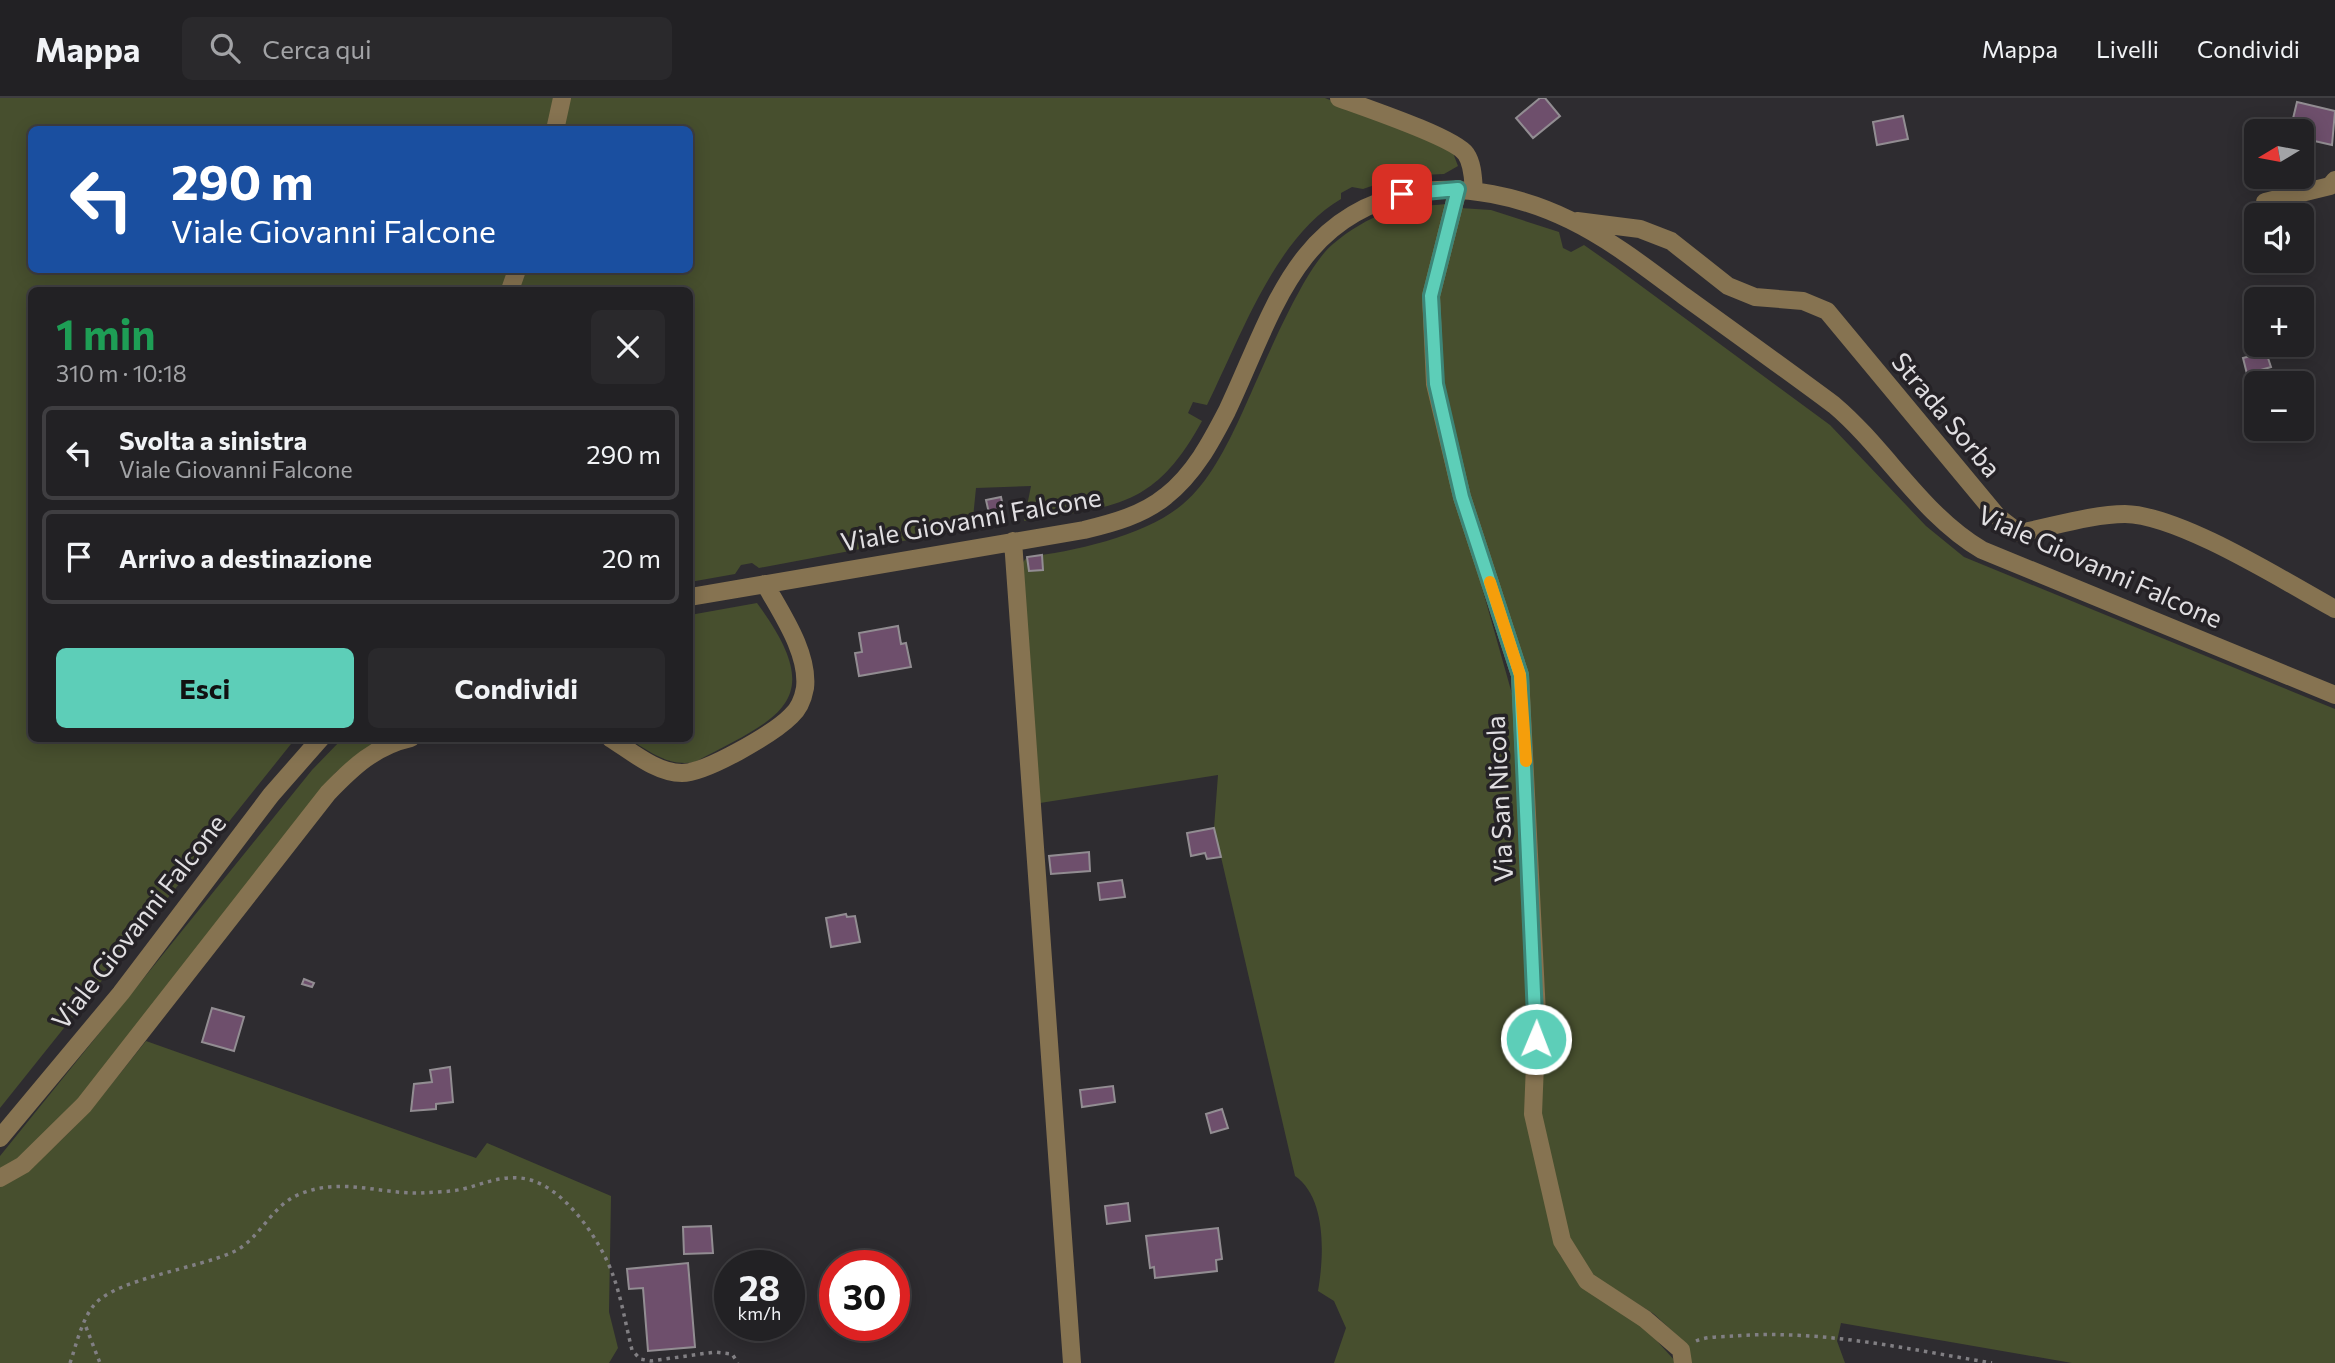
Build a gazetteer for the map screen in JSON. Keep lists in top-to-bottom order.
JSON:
{
  "streets": {
    "street": ["Strada Sorba", "Viale Giovanni Falcone", "Via San Nicola"]
  },
  "crossings": [
    ["Strada Sorba", "Viale Giovanni Falcone"],
    ["Viale Giovanni Falcone", "Via San Nicola"]
  ],
  "north": "left",
  "page": {
    "header": "Mappa",
    "search": "Cerca qui",
    "nav": ["Mappa", "Livelli", "Condividi"],
    "map_buttons": ["+", "−"],
    "turn": ["290 m", "Viale Giovanni Falcone"],
    "heading": ["1 min", "310 m · 10:18"],
    "list": [
      {
        "name": "Svolta a sinistra",
        "note": "Viale Giovanni Falcone",
        "value": "290 m"
      },
      {
        "name": "Arrivo a destinazione",
        "value": "20 m"
      }
    ],
    "buttons": ["Esci", "Condividi"],
    "speed": "28 km/h",
    "limit": "30"
  }
}
